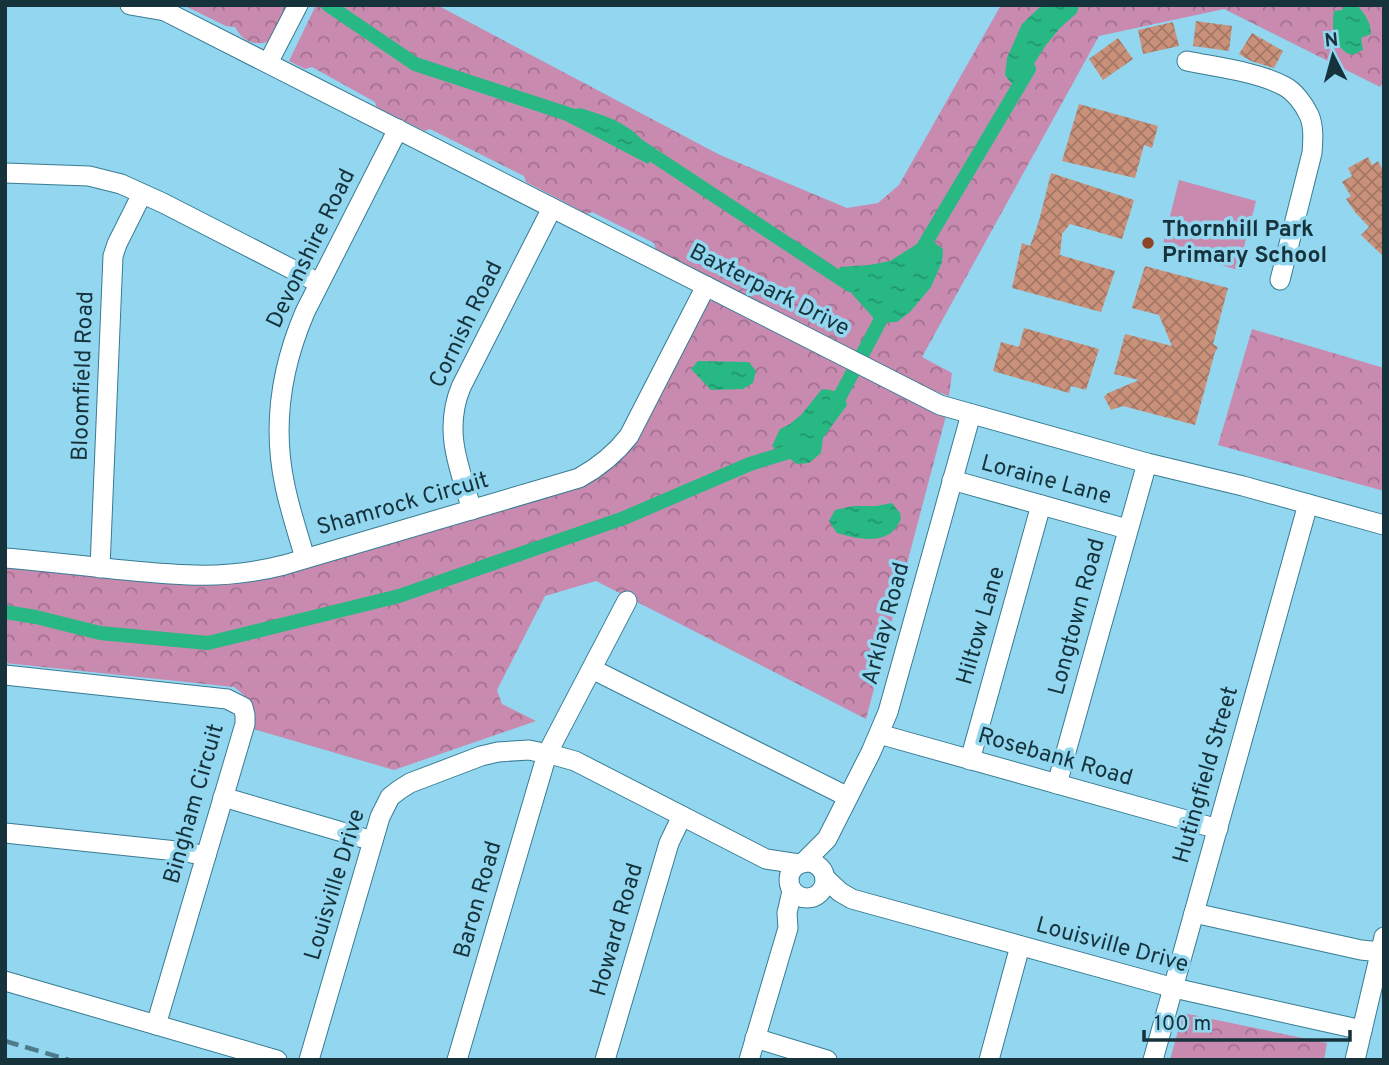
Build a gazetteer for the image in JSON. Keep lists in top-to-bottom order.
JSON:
{
  "streets": {
    "street": [
      "Devonshire Road",
      "Baxterpark Drive",
      "Cornish Road",
      "Bloomfield Road",
      "Loraine Lane",
      "Shamrock Circuit",
      "Longtown Road",
      "Arklay Road",
      "Hiltow Lane",
      "Rosebank Road",
      "Hutingfield Street",
      "Bingham Circuit",
      "Louisville Drive",
      "Baron Road",
      "Howard Road"
    ]
  },
  "crossings": [
    ["Devonshire Road", "Baxterpark Drive"],
    ["Devonshire Road", "Shamrock Circuit"],
    ["Baxterpark Drive", "Cornish Road"],
    ["Baxterpark Drive", "Shamrock Circuit"],
    ["Baxterpark Drive", "Longtown Road"],
    ["Baxterpark Drive", "Arklay Road"],
    ["Baxterpark Drive", "Hutingfield Street"],
    ["Cornish Road", "Shamrock Circuit"],
    ["Bloomfield Road", "Shamrock Circuit"],
    ["Loraine Lane", "Longtown Road"],
    ["Loraine Lane", "Arklay Road"],
    ["Loraine Lane", "Hiltow Lane"],
    ["Longtown Road", "Rosebank Road"],
    ["Arklay Road", "Rosebank Road"],
    ["Arklay Road", "Louisville Drive"],
    ["Hiltow Lane", "Rosebank Road"],
    ["Rosebank Road", "Hutingfield Street"],
    ["Hutingfield Street", "Louisville Drive"],
    ["Louisville Drive", "Baron Road"],
    ["Louisville Drive", "Howard Road"]
  ],
  "places": ["Thornhill Park Primary School"],
  "scale_bar": "100 m",
  "north": "top"
}
